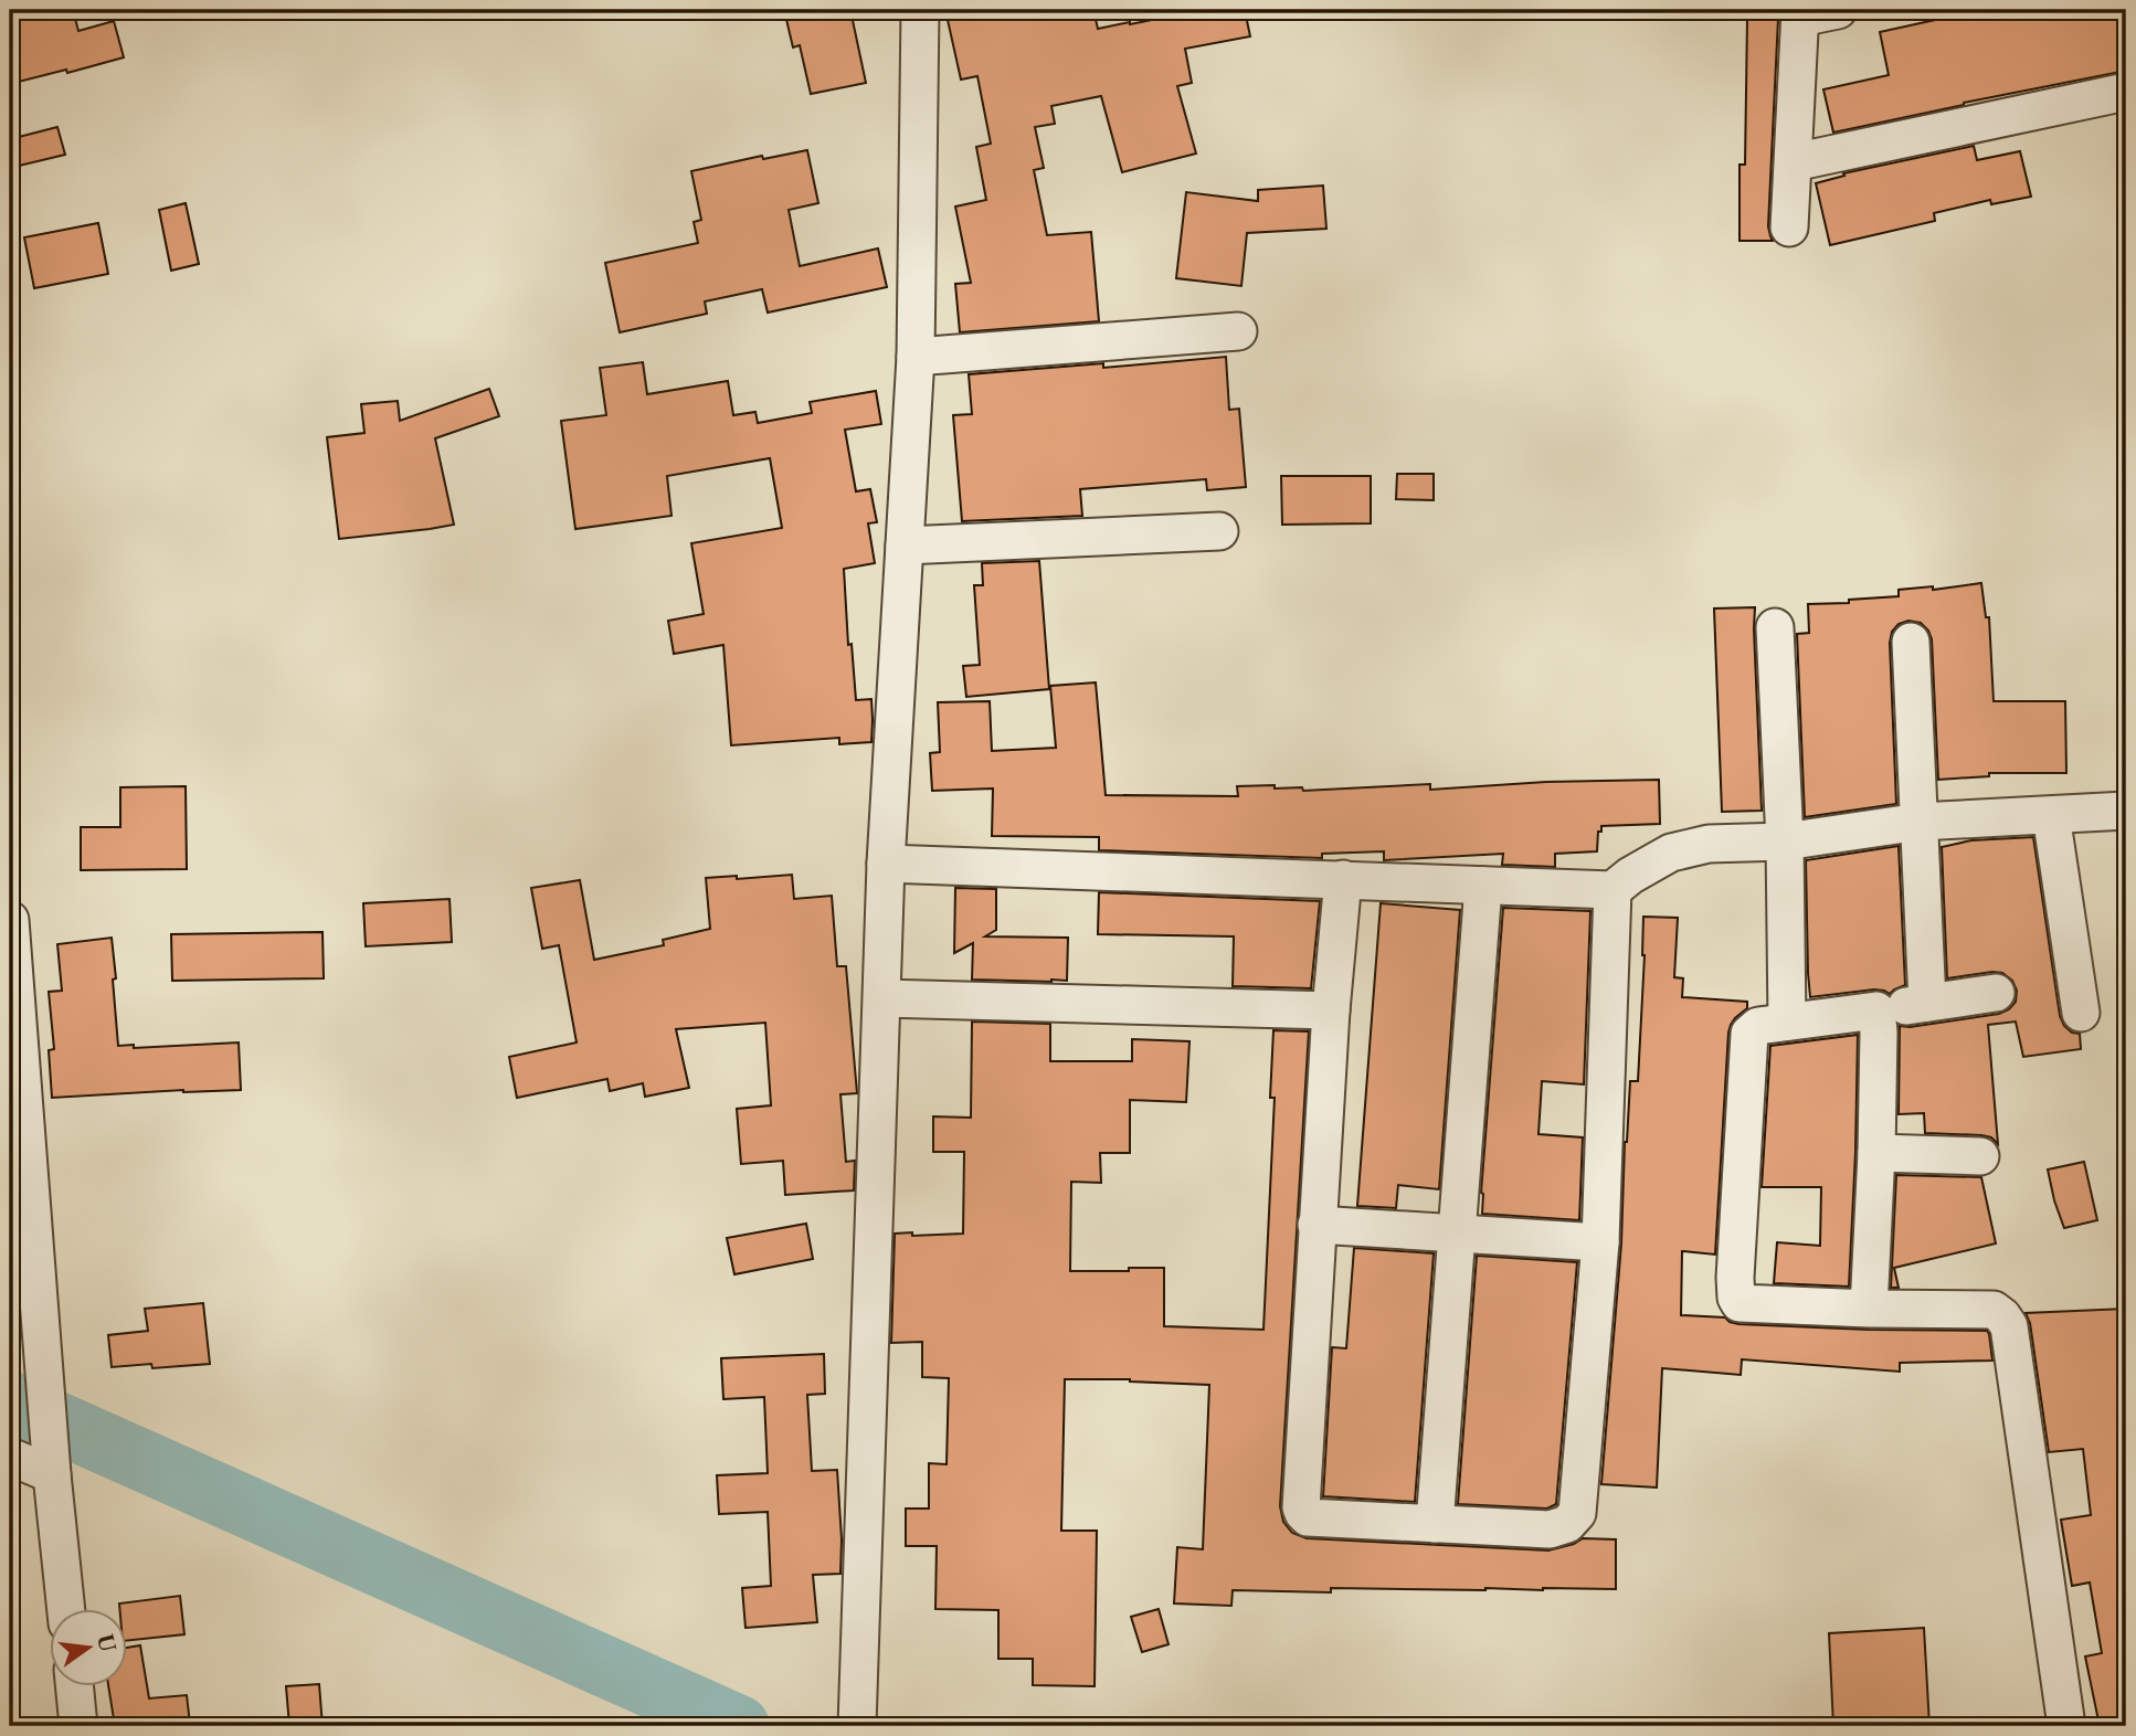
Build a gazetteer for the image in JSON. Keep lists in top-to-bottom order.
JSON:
{
  "north": "right"
}
